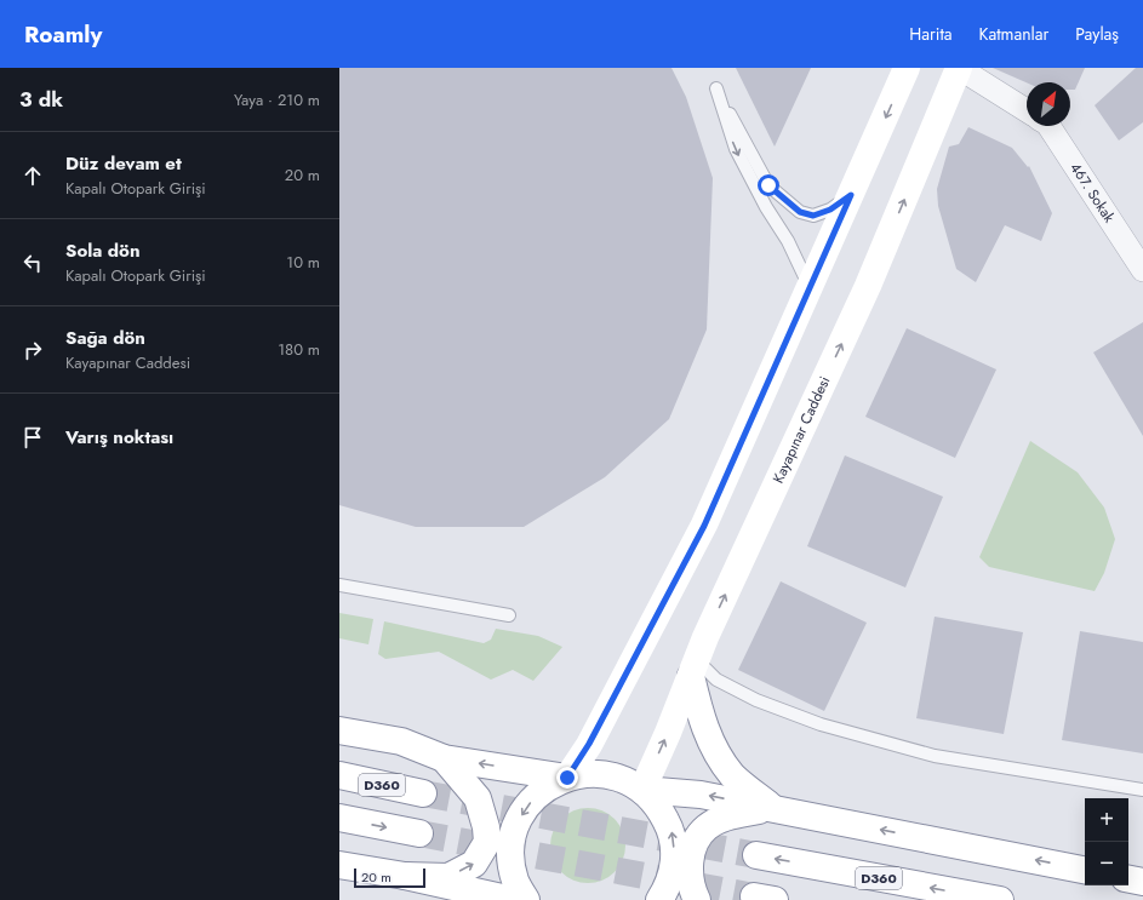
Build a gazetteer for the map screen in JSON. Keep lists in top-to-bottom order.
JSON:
{
  "streets": {
    "main road": ["Kayapınar Caddesi", "D360"],
    "street": ["467. Sokak"]
  },
  "scale_bar": "20 m",
  "north": "top right",
  "page": {
    "header": "Roamly",
    "nav": ["Harita", "Katmanlar", "Paylaş"],
    "heading": ["3 dk", "Yaya · 210 m"],
    "list": [
      ["Düz devam et", "Kapalı Otopark Girişi", "20 m"],
      ["Sola dön", "Kapalı Otopark Girişi", "10 m"],
      ["Sağa dön", "Kayapınar Caddesi", "180 m"],
      "Varış noktası"
    ],
    "map_buttons": ["+", "−"],
    "scale": "20 m"
  }
}
